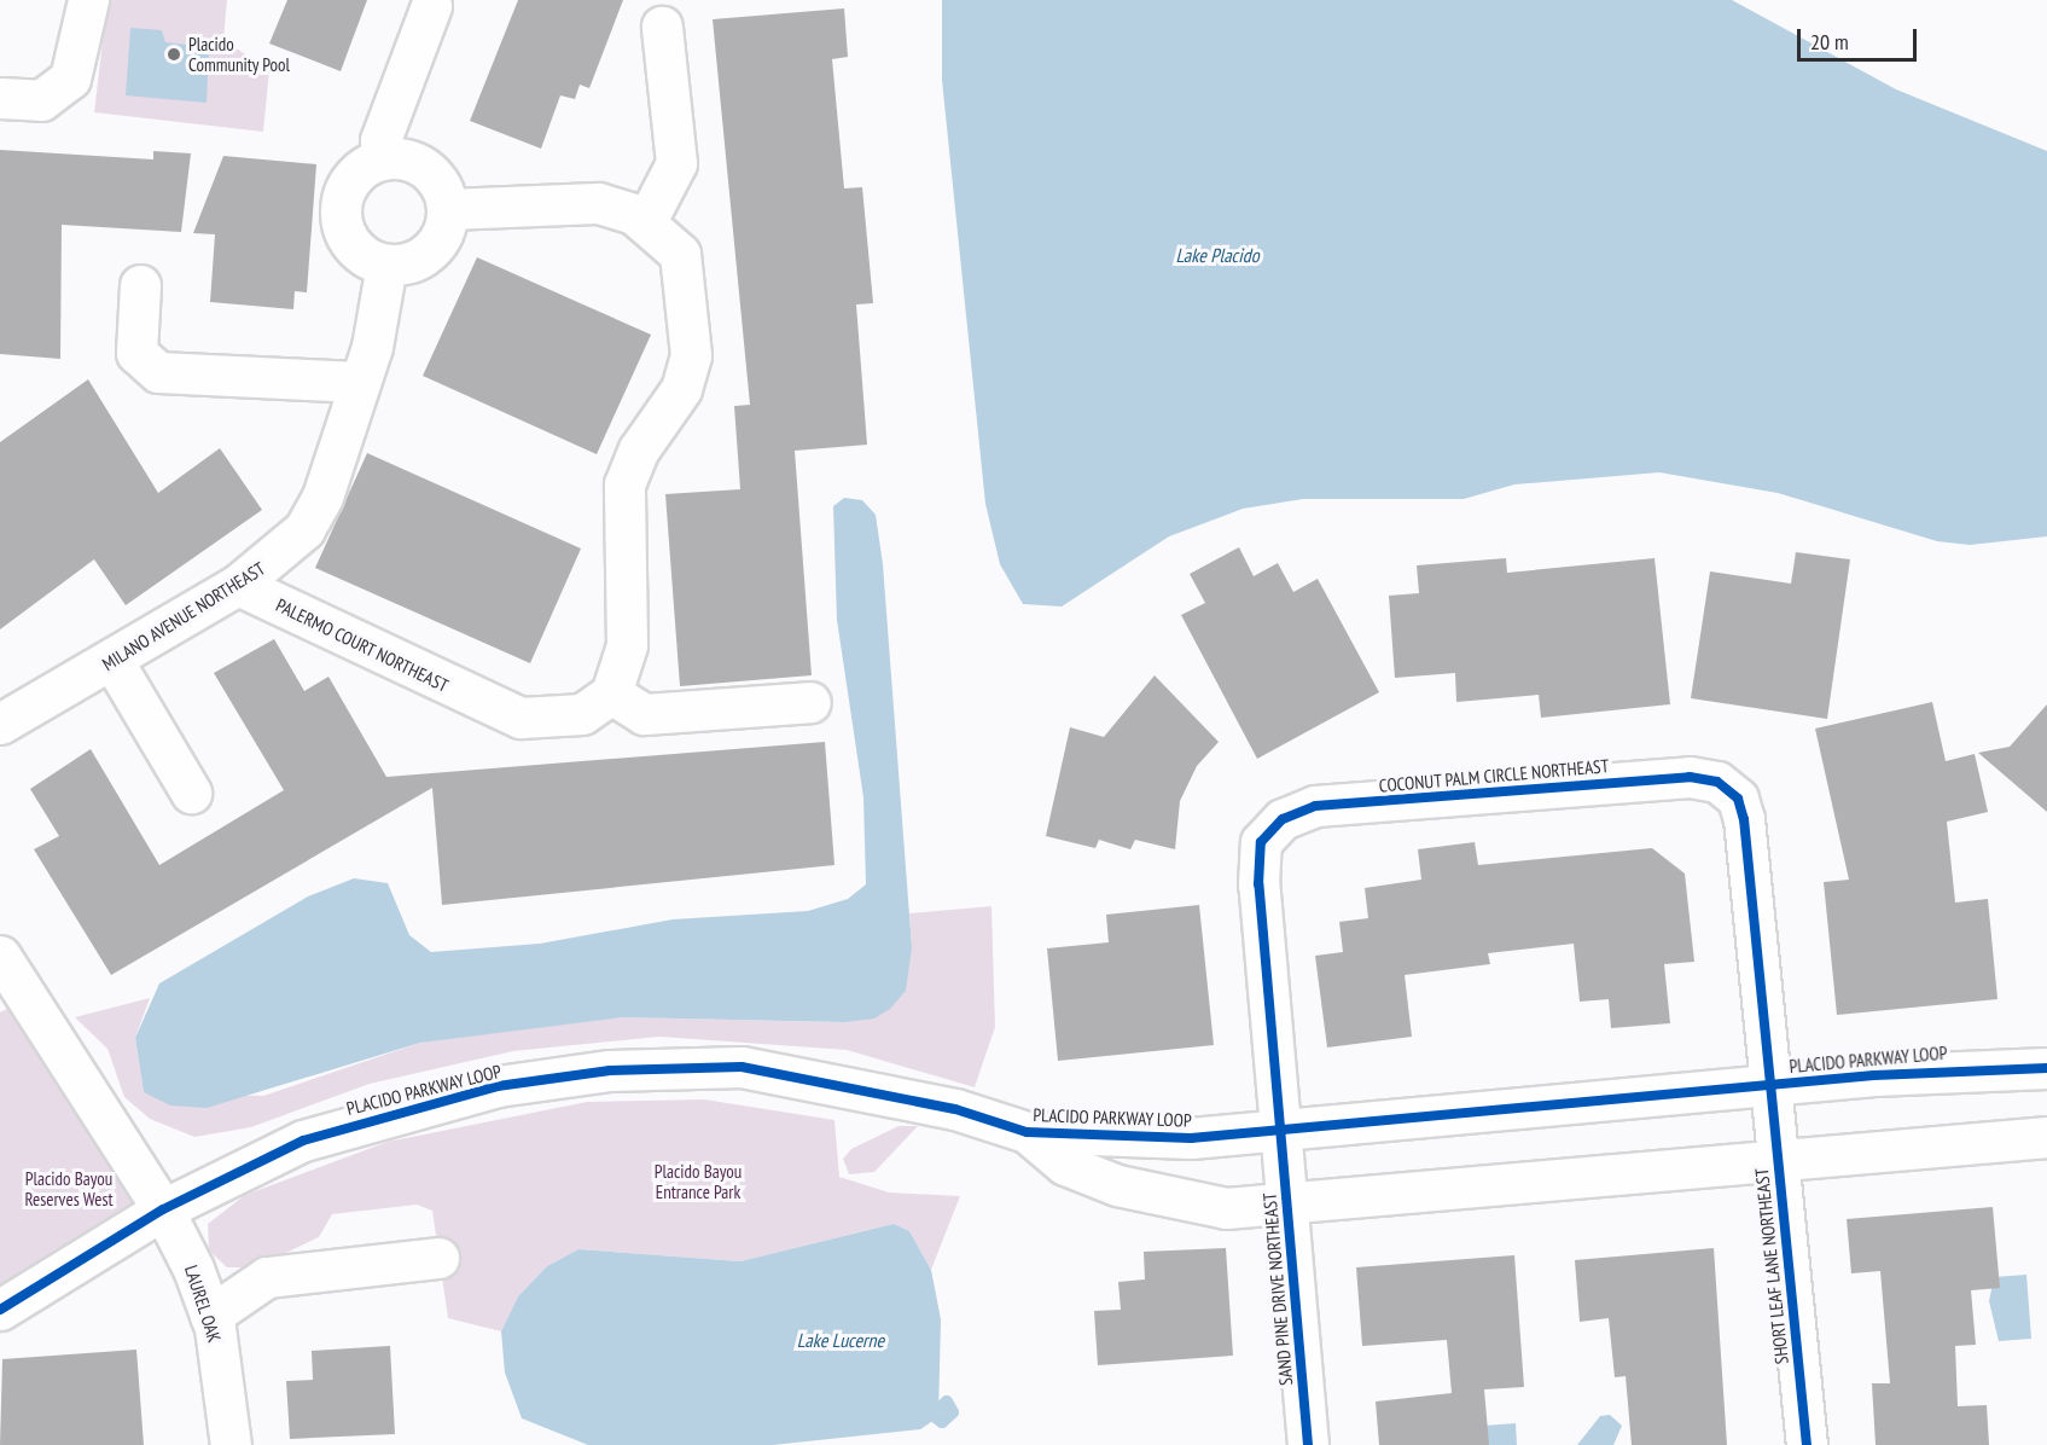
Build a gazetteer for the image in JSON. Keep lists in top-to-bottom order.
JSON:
{
  "streets": {
    "street": [
      "MILANO AVENUE NORTHEAST",
      "PALERMO COURT NORTHEAST",
      "COCONUT PALM CIRCLE NORTHEAST",
      "PLACIDO PARKWAY LOOP",
      "SHORT LEAF LANE NORTHEAST",
      "SAND PINE DRIVE NORTHEAST",
      "LAUREL OAK"
    ]
  },
  "crossings": [
    ["MILANO AVENUE NORTHEAST", "PALERMO COURT NORTHEAST"],
    ["COCONUT PALM CIRCLE NORTHEAST", "PLACIDO PARKWAY LOOP"],
    ["COCONUT PALM CIRCLE NORTHEAST", "SHORT LEAF LANE NORTHEAST"],
    ["COCONUT PALM CIRCLE NORTHEAST", "SAND PINE DRIVE NORTHEAST"],
    ["PLACIDO PARKWAY LOOP", "SHORT LEAF LANE NORTHEAST"],
    ["PLACIDO PARKWAY LOOP", "SAND PINE DRIVE NORTHEAST"],
    ["PLACIDO PARKWAY LOOP", "LAUREL OAK"]
  ],
  "water": ["Lake Placido", "Lake Lucerne"],
  "parks": ["Placido Bayou Entrance Park", "Placido Bayou Reserves West"],
  "places": ["Placido Community Pool"],
  "scale_bar": "20 m"
}
